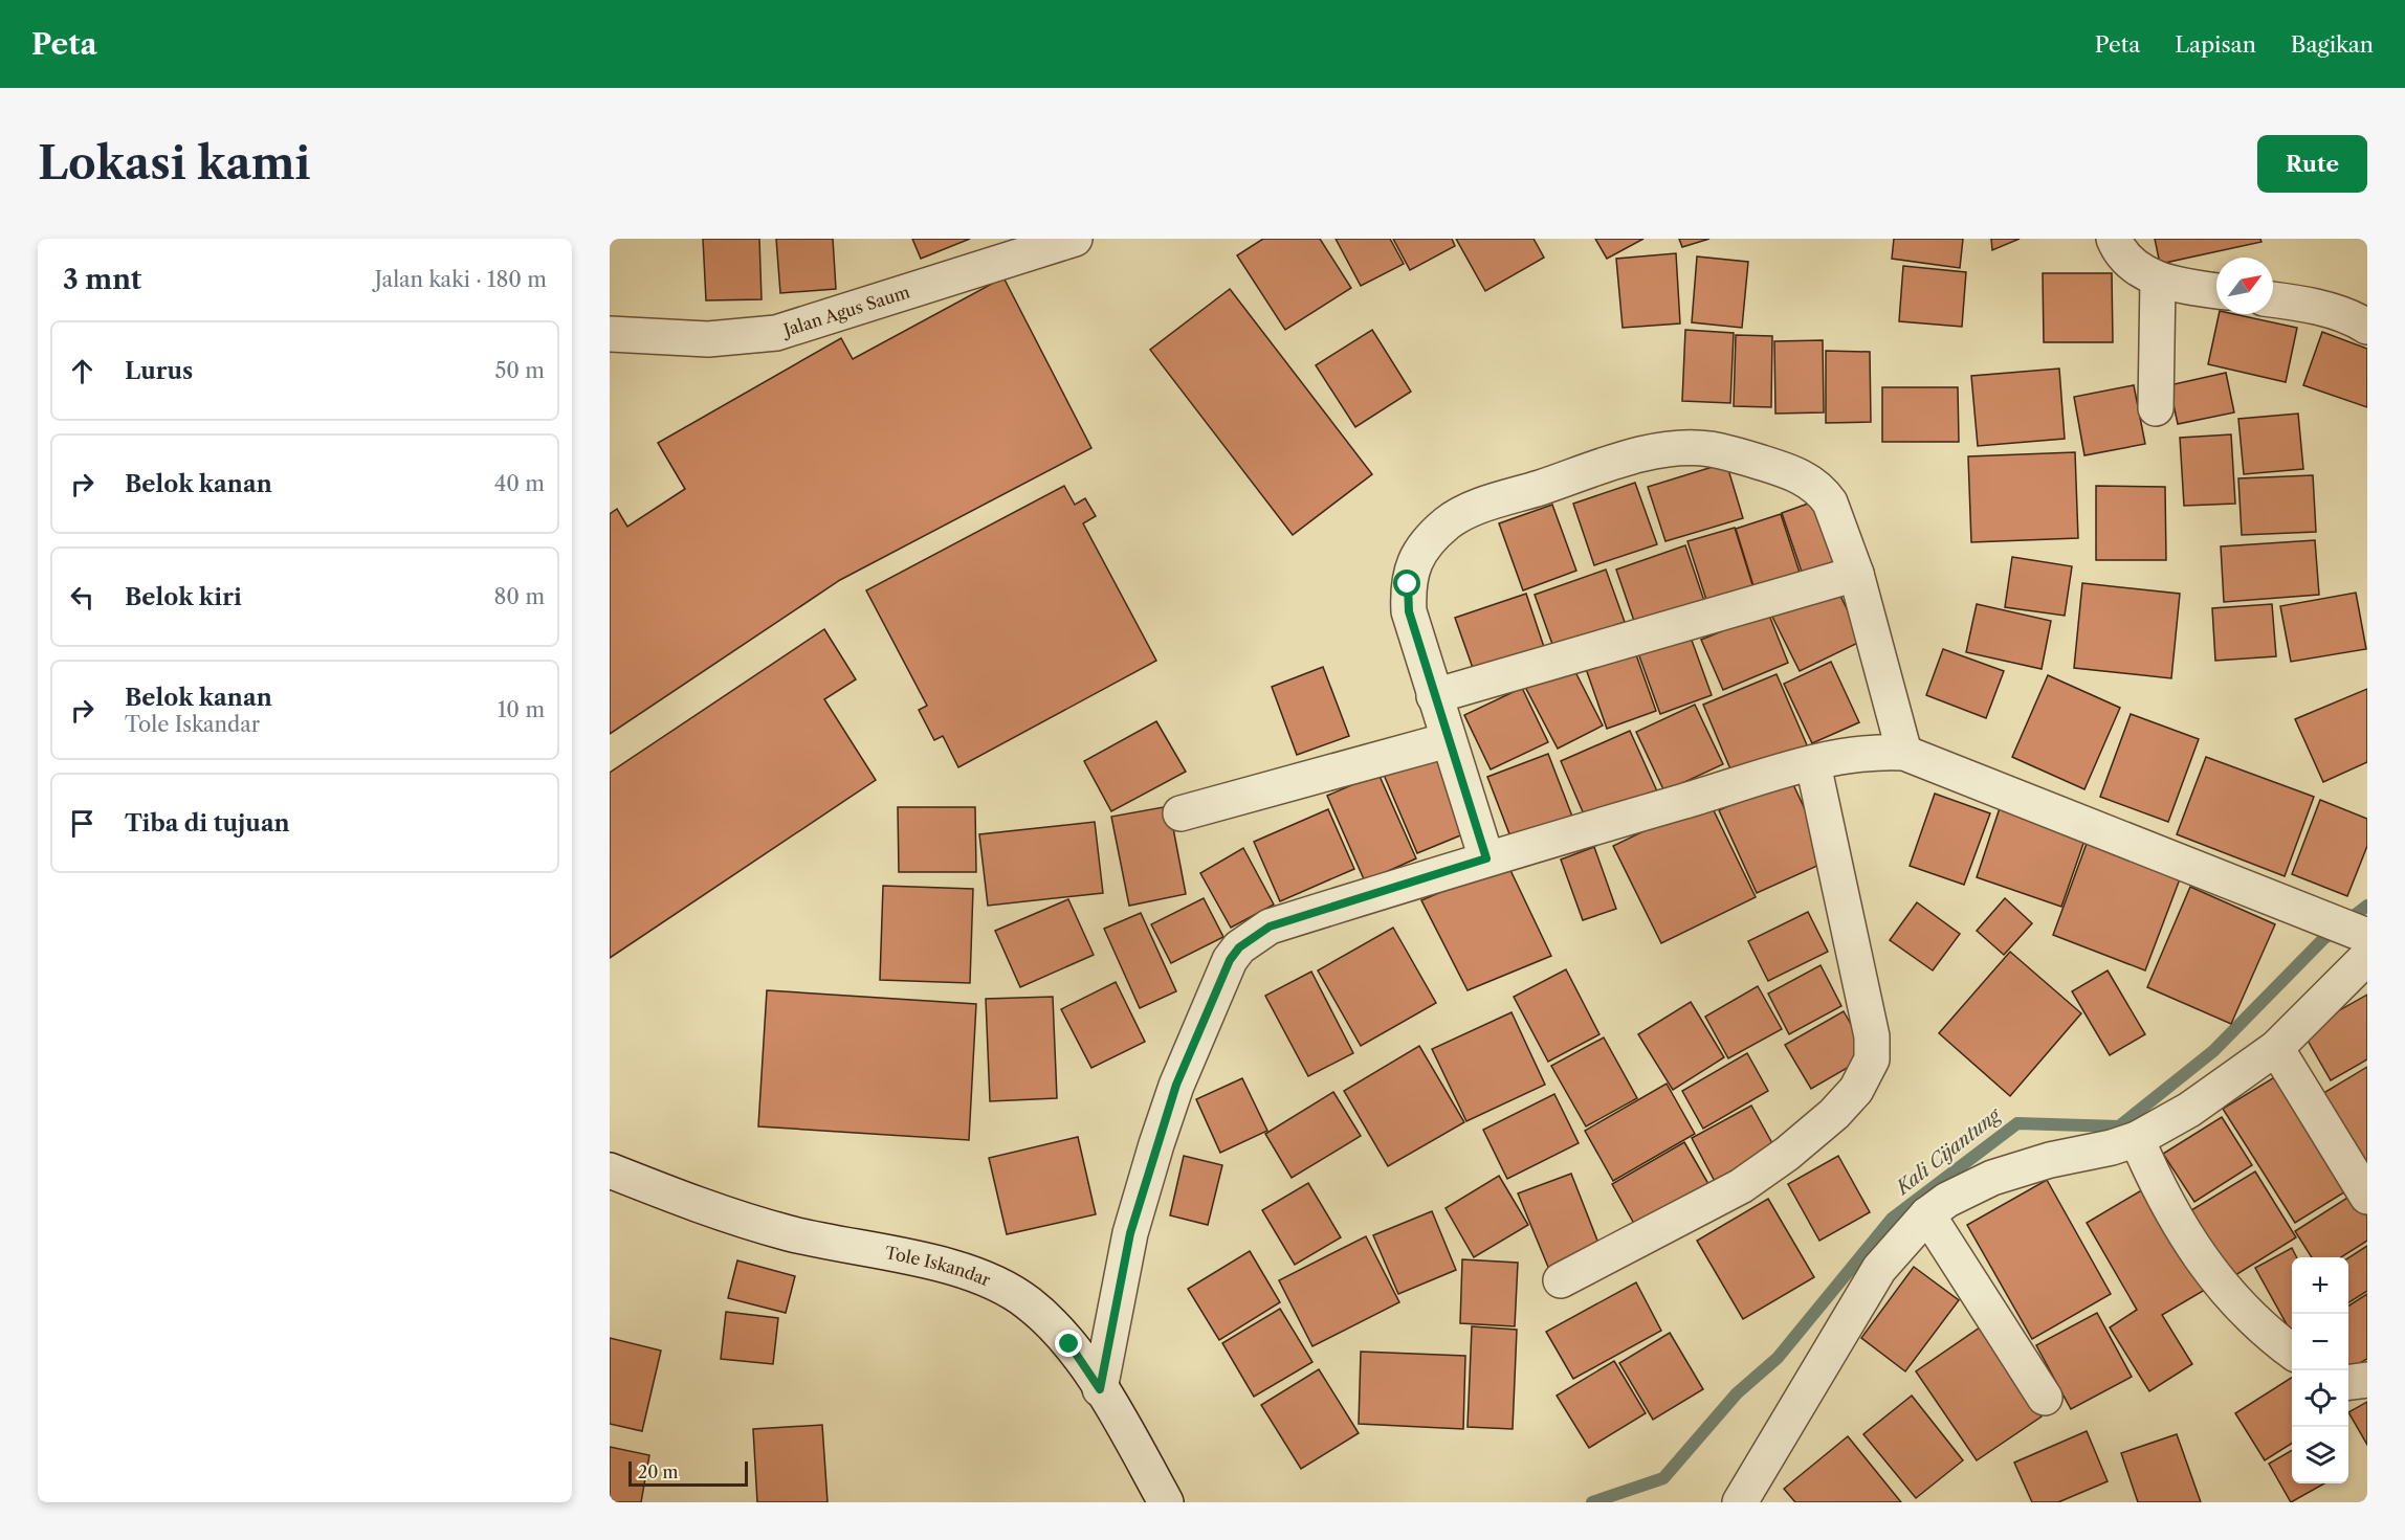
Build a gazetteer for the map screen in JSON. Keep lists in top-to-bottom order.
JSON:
{
  "streets": {
    "street": ["Jalan Agus Saum", "Tole Iskandar"]
  },
  "water": ["Kali Cijantung"],
  "scale_bar": "20 m",
  "north": "top right",
  "page": {
    "header": "Peta",
    "nav": ["Peta", "Lapisan", "Bagikan"],
    "buttons": "Rute",
    "title": "Lokasi kami",
    "heading": ["3 mnt", "Jalan kaki · 180 m"],
    "list": [
      ["Lurus", "50 m"],
      ["Belok kanan", "40 m"],
      ["Belok kiri", "80 m"],
      ["Belok kanan", "Tole Iskandar", "10 m"],
      "Tiba di tujuan"
    ],
    "map_buttons": ["+", "−"],
    "scale": "20 m"
  }
}
